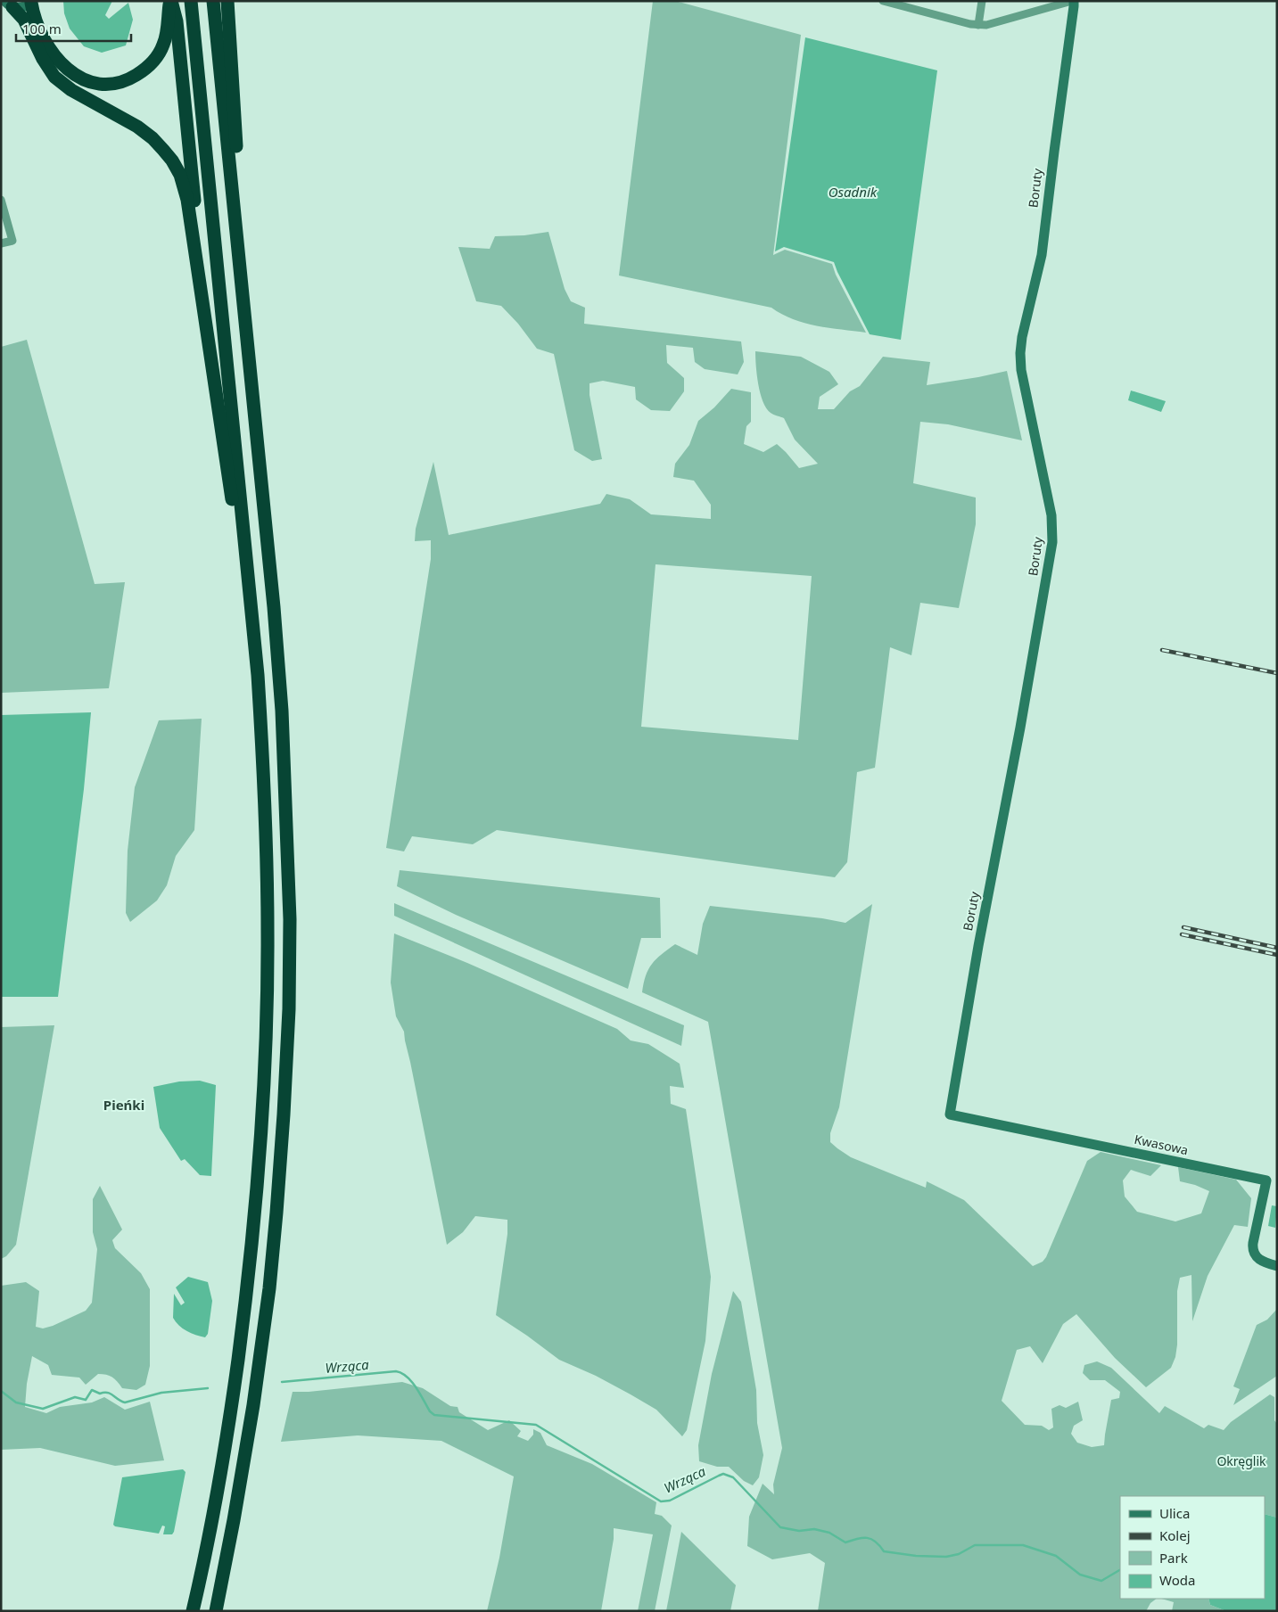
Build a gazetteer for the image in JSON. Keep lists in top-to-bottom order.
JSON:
{
  "streets": {
    "street": ["Boruty", "Kwasowa"]
  },
  "crossings": [
    ["Boruty", "Kwasowa"]
  ],
  "districts": ["Pieńki"],
  "water": ["Osadnik", "Wrząca"],
  "parks": ["Okręglik"],
  "legend": [
    "Ulica",
    "Kolej",
    "Park",
    "Woda"
  ],
  "scale_bar": "100 m"
}
